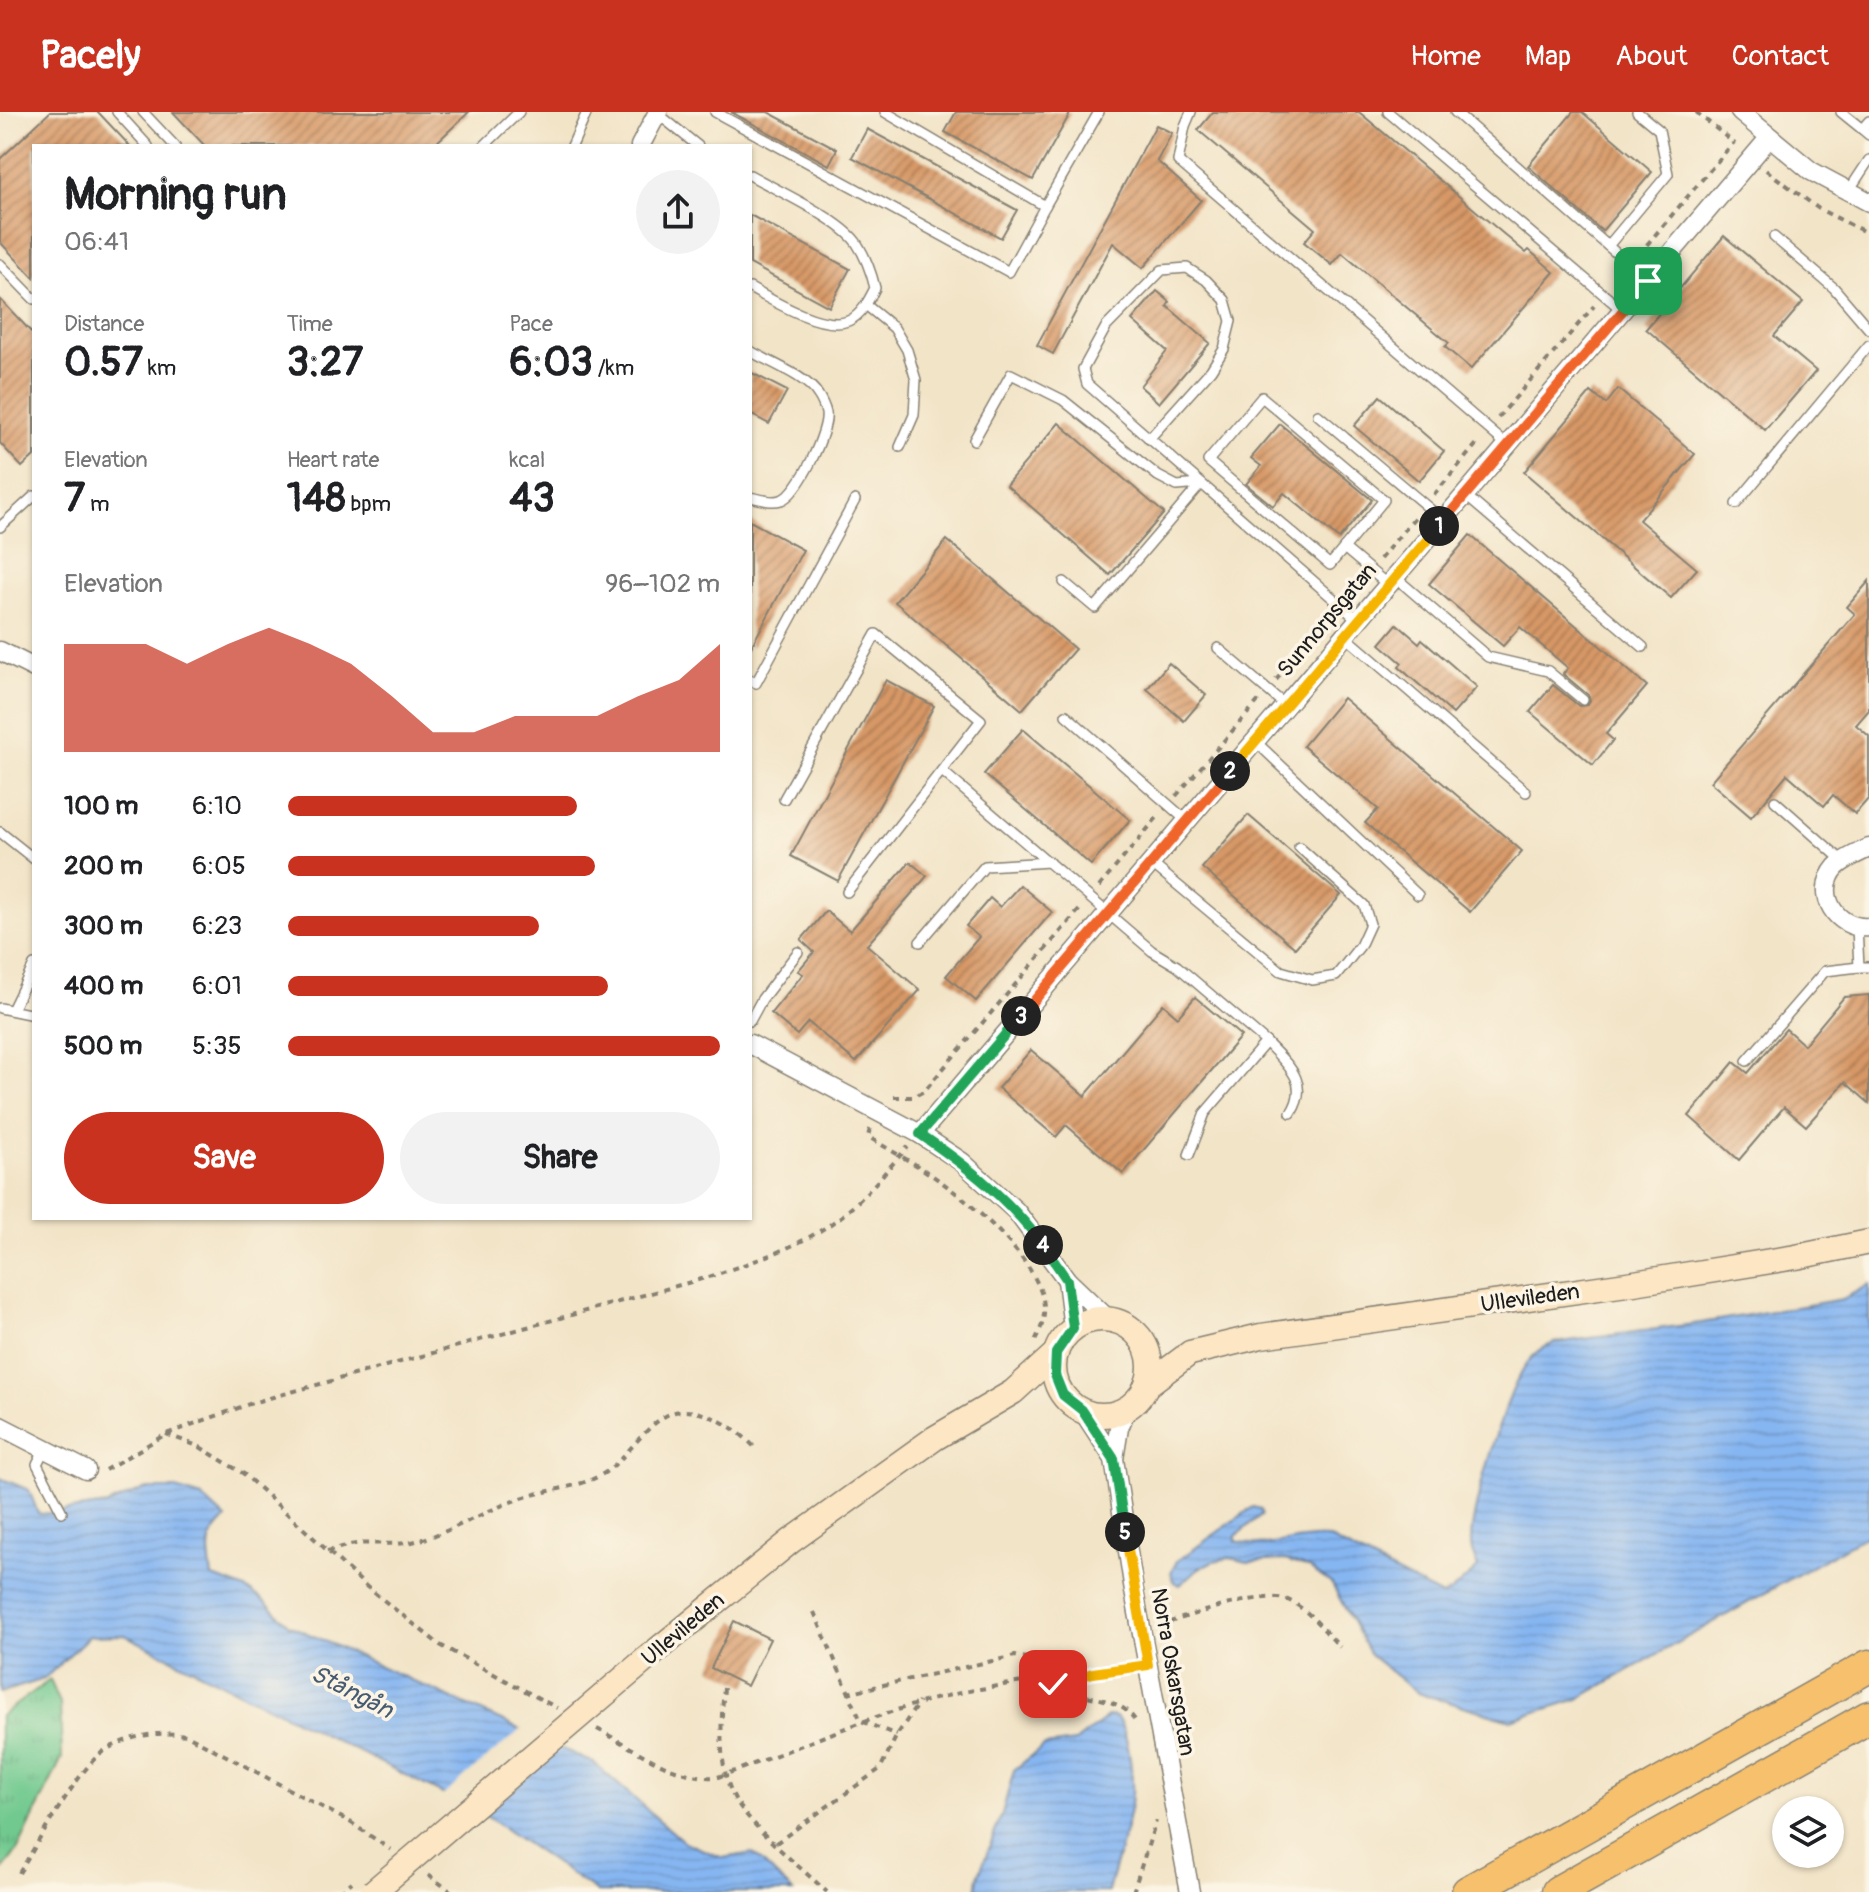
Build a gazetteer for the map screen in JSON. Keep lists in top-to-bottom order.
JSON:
{
  "streets": {
    "main road": ["Ullevileden"],
    "street": ["Sunnorpsgatan", "Norra Oskarsgatan"]
  },
  "crossings": [
    ["Ullevileden", "Norra Oskarsgatan"]
  ],
  "water": ["Stångån"],
  "page": {
    "header": "Pacely",
    "nav": [
      "Home",
      "Map",
      "About",
      "Contact"
    ],
    "heading": ["Morning run", "06:41"],
    "stats": [
      ["Distance", "0.57 km"],
      ["Time", "3:27"],
      ["Pace", "6:03 /km"],
      ["Elevation", "7 m"],
      ["Heart rate", "148 bpm"],
      ["kcal", "43"]
    ],
    "pins": [
      "1",
      "2",
      "3",
      "4",
      "5"
    ],
    "chart": ["Elevation", "96–102 m"],
    "list": [
      {
        "name": "100 m",
        "note": "6:10"
      },
      {
        "name": "200 m",
        "note": "6:05"
      },
      {
        "name": "300 m",
        "note": "6:23"
      },
      {
        "name": "400 m",
        "note": "6:01"
      },
      {
        "name": "500 m",
        "note": "5:35"
      }
    ],
    "buttons": ["Save", "Share"]
  }
}
